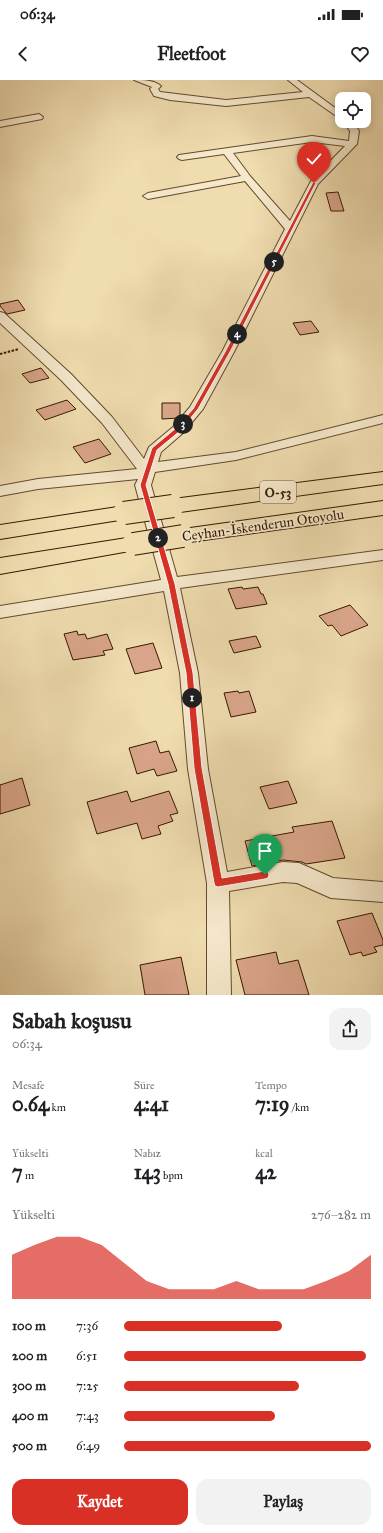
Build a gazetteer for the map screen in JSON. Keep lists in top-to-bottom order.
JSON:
{
  "streets": {
    "highway": ["O-53", "Ceyhan-İskenderun Otoyolu"]
  },
  "page": {
    "status": "06:34",
    "header": "Fleetfoot",
    "pins": [
      "5",
      "4",
      "3",
      "2",
      "1"
    ],
    "heading": ["Sabah koşusu", "06:34"],
    "stats": [
      ["Mesafe", "0.64 km"],
      ["Süre", "4:41"],
      ["Tempo", "7:19 /km"],
      ["Yükselti", "7 m"],
      ["Nabız", "143 bpm"],
      ["kcal", "42"]
    ],
    "chart": ["Yükselti", "276–282 m"],
    "list": [
      {
        "name": "100 m",
        "note": "7:36"
      },
      {
        "name": "200 m",
        "note": "6:51"
      },
      {
        "name": "300 m",
        "note": "7:25"
      },
      {
        "name": "400 m",
        "note": "7:43"
      },
      {
        "name": "500 m",
        "note": "6:49"
      }
    ],
    "buttons": ["Kaydet", "Paylaş"]
  }
}
